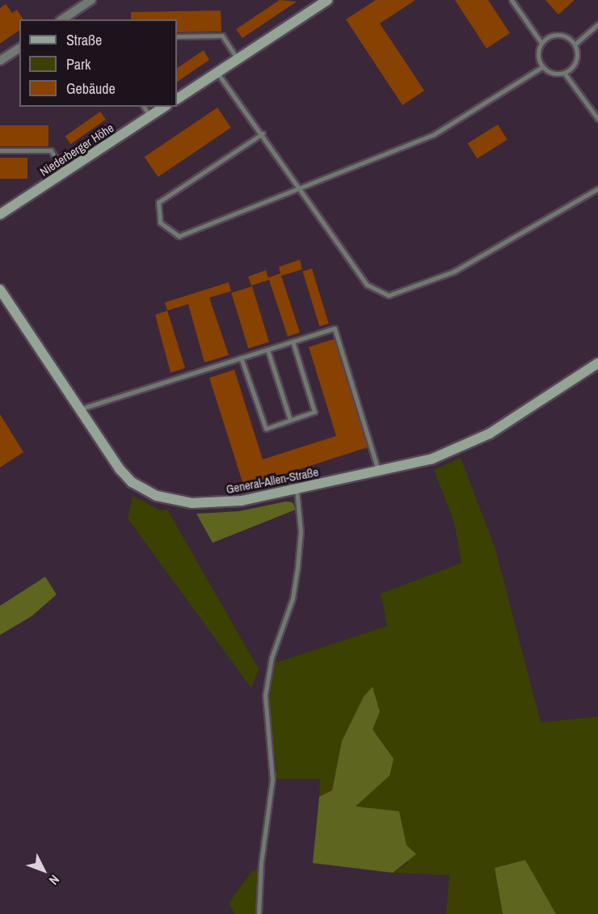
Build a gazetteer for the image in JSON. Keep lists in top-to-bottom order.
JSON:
{
  "streets": {
    "street": ["Niederberger Höhe", "General-Allen-Straße"]
  },
  "legend": ["Straße", "Park", "Gebäude"],
  "north": "bottom right"
}
